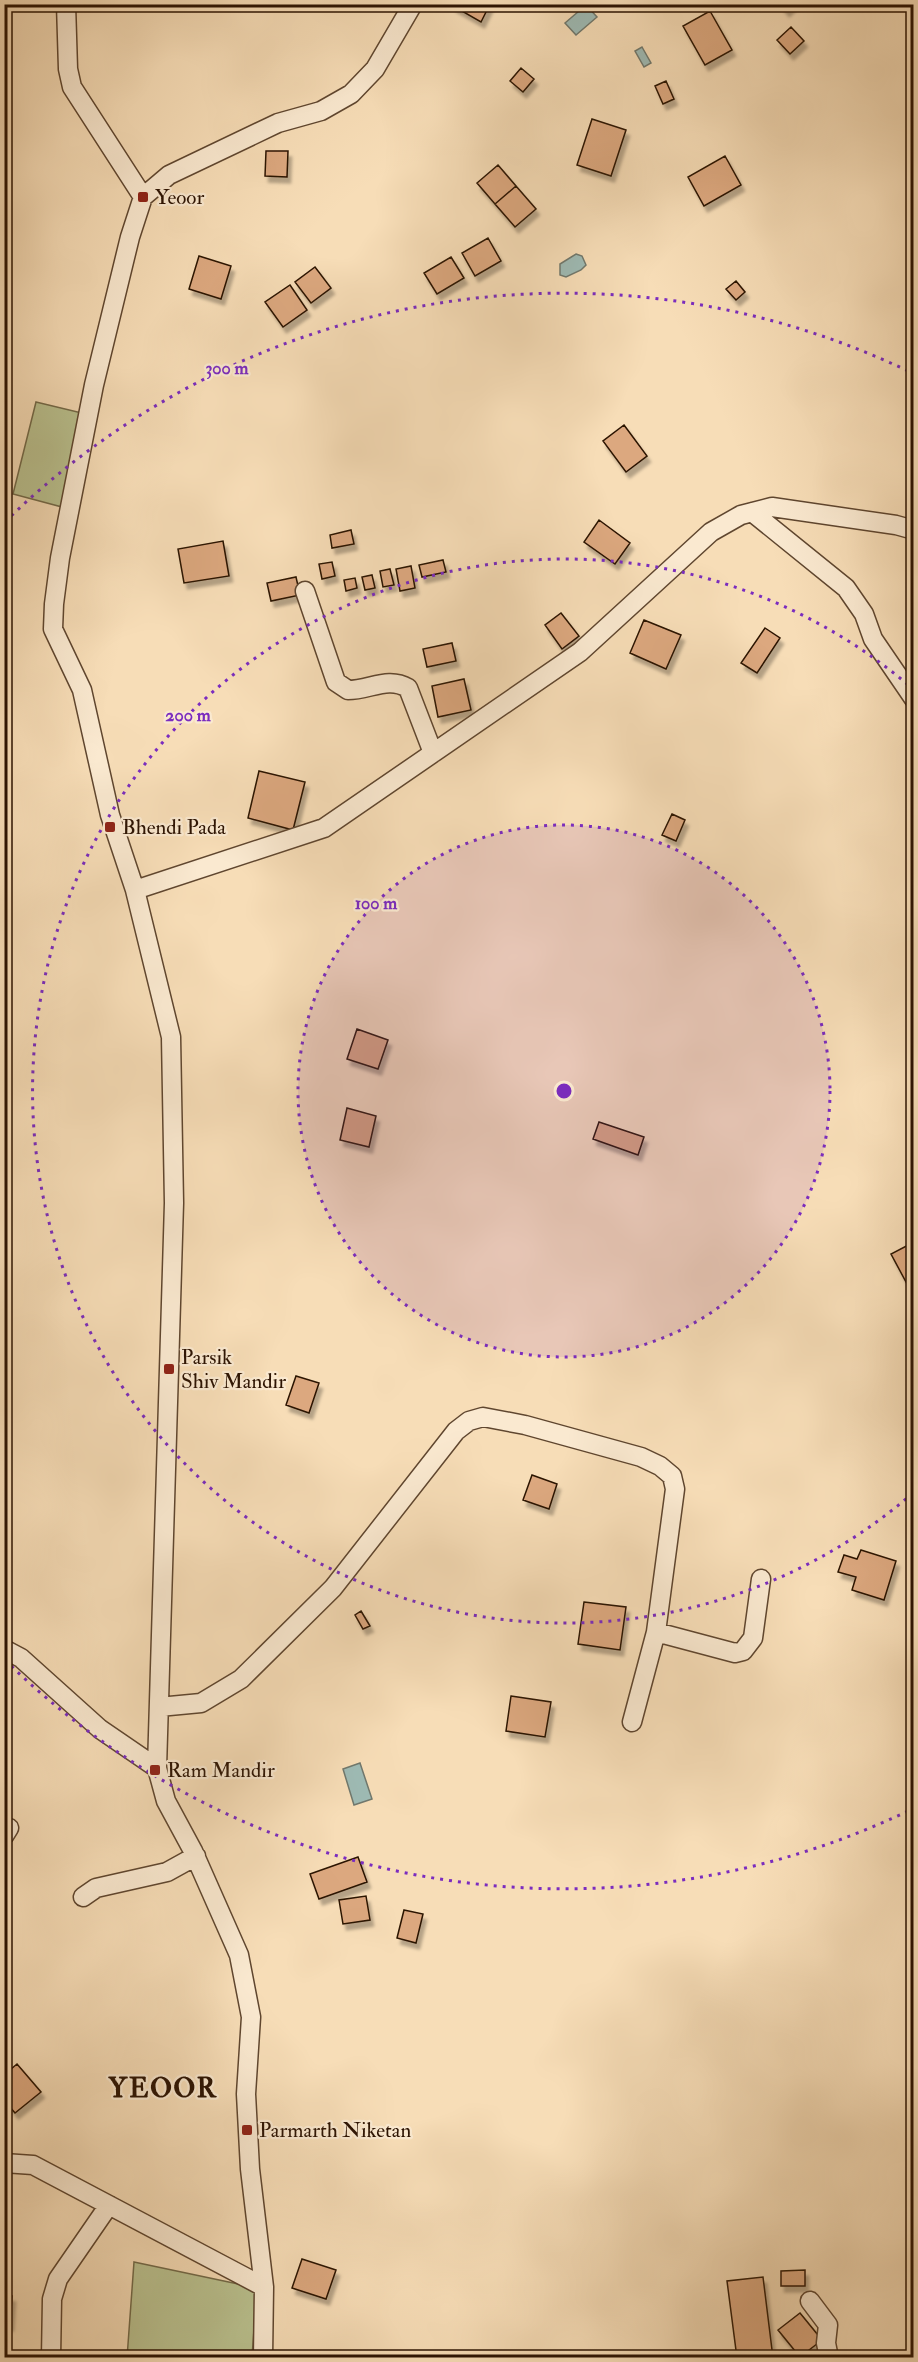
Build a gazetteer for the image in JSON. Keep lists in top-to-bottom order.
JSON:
{
  "districts": ["YEOOR"],
  "places": {
    "transit": [
      "Yeoor",
      "Bhendi Pada",
      "Parsik Shiv Mandir",
      "Ram Mandir",
      "Parmarth Niketan"
    ]
  },
  "rings": ["300 m", "200 m", "100 m"]
}
